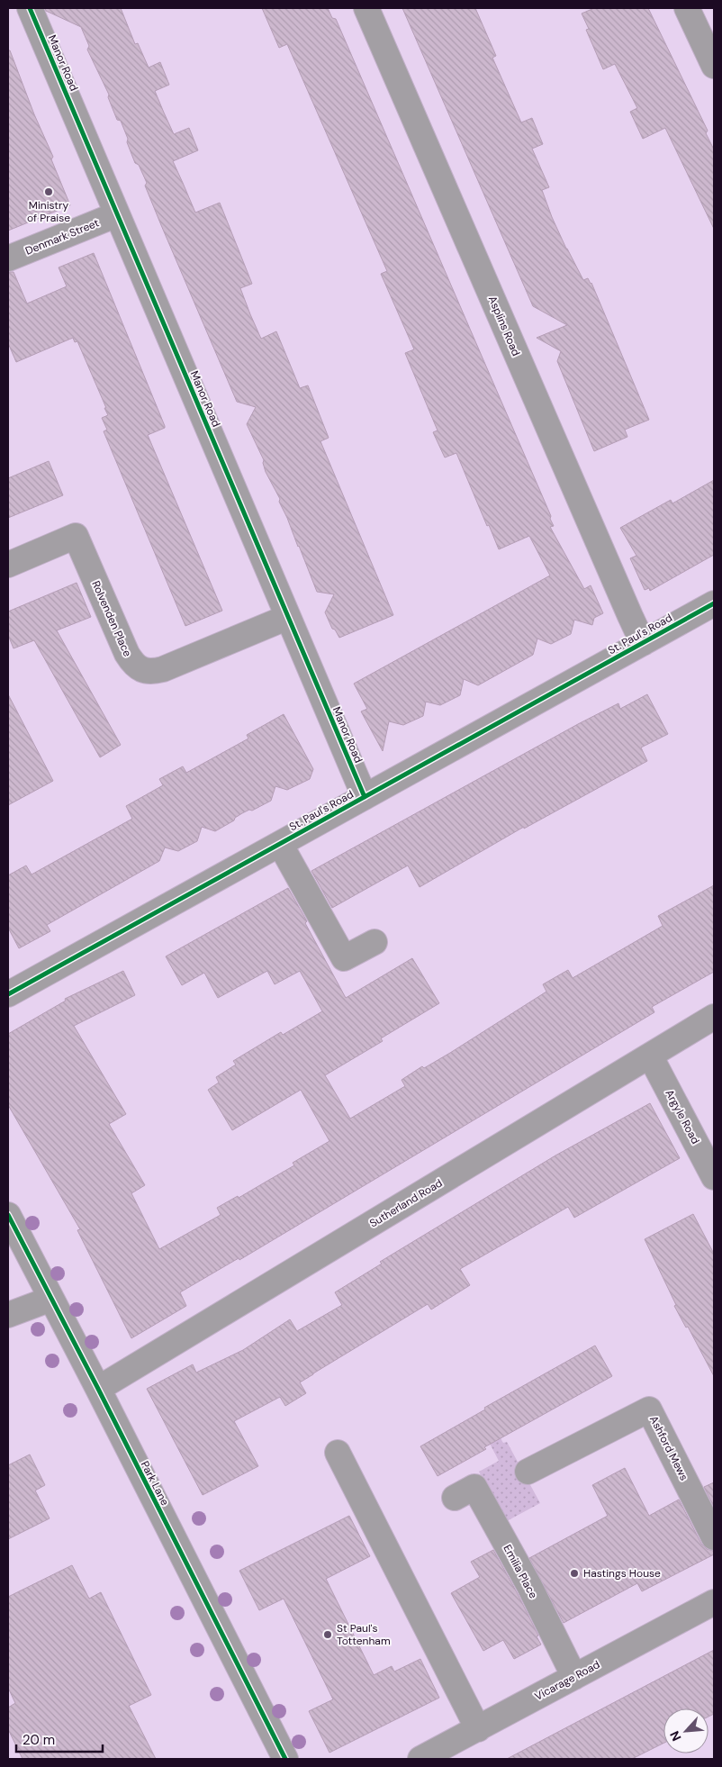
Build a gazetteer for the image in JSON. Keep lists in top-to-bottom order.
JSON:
{
  "streets": {
    "street": [
      "Manor Road",
      "Denmark Street",
      "Asplins Road",
      "Rolvenden Place",
      "St. Paul's Road",
      "Argyle Road",
      "Sutherland Road",
      "Ashford Mews",
      "Park Lane",
      "Emilia Place",
      "Vicarage Road"
    ]
  },
  "crossings": [
    ["Manor Road", "Denmark Street"],
    ["Manor Road", "Rolvenden Place"],
    ["Manor Road", "St. Paul's Road"],
    ["Asplins Road", "St. Paul's Road"],
    ["Argyle Road", "Sutherland Road"],
    ["Sutherland Road", "Park Lane"],
    ["Emilia Place", "Vicarage Road"]
  ],
  "places": ["Ministry of Praise", "Hastings House", "St Paul's Tottenham"],
  "scale_bar": "20 m",
  "north": "bottom left"
}
